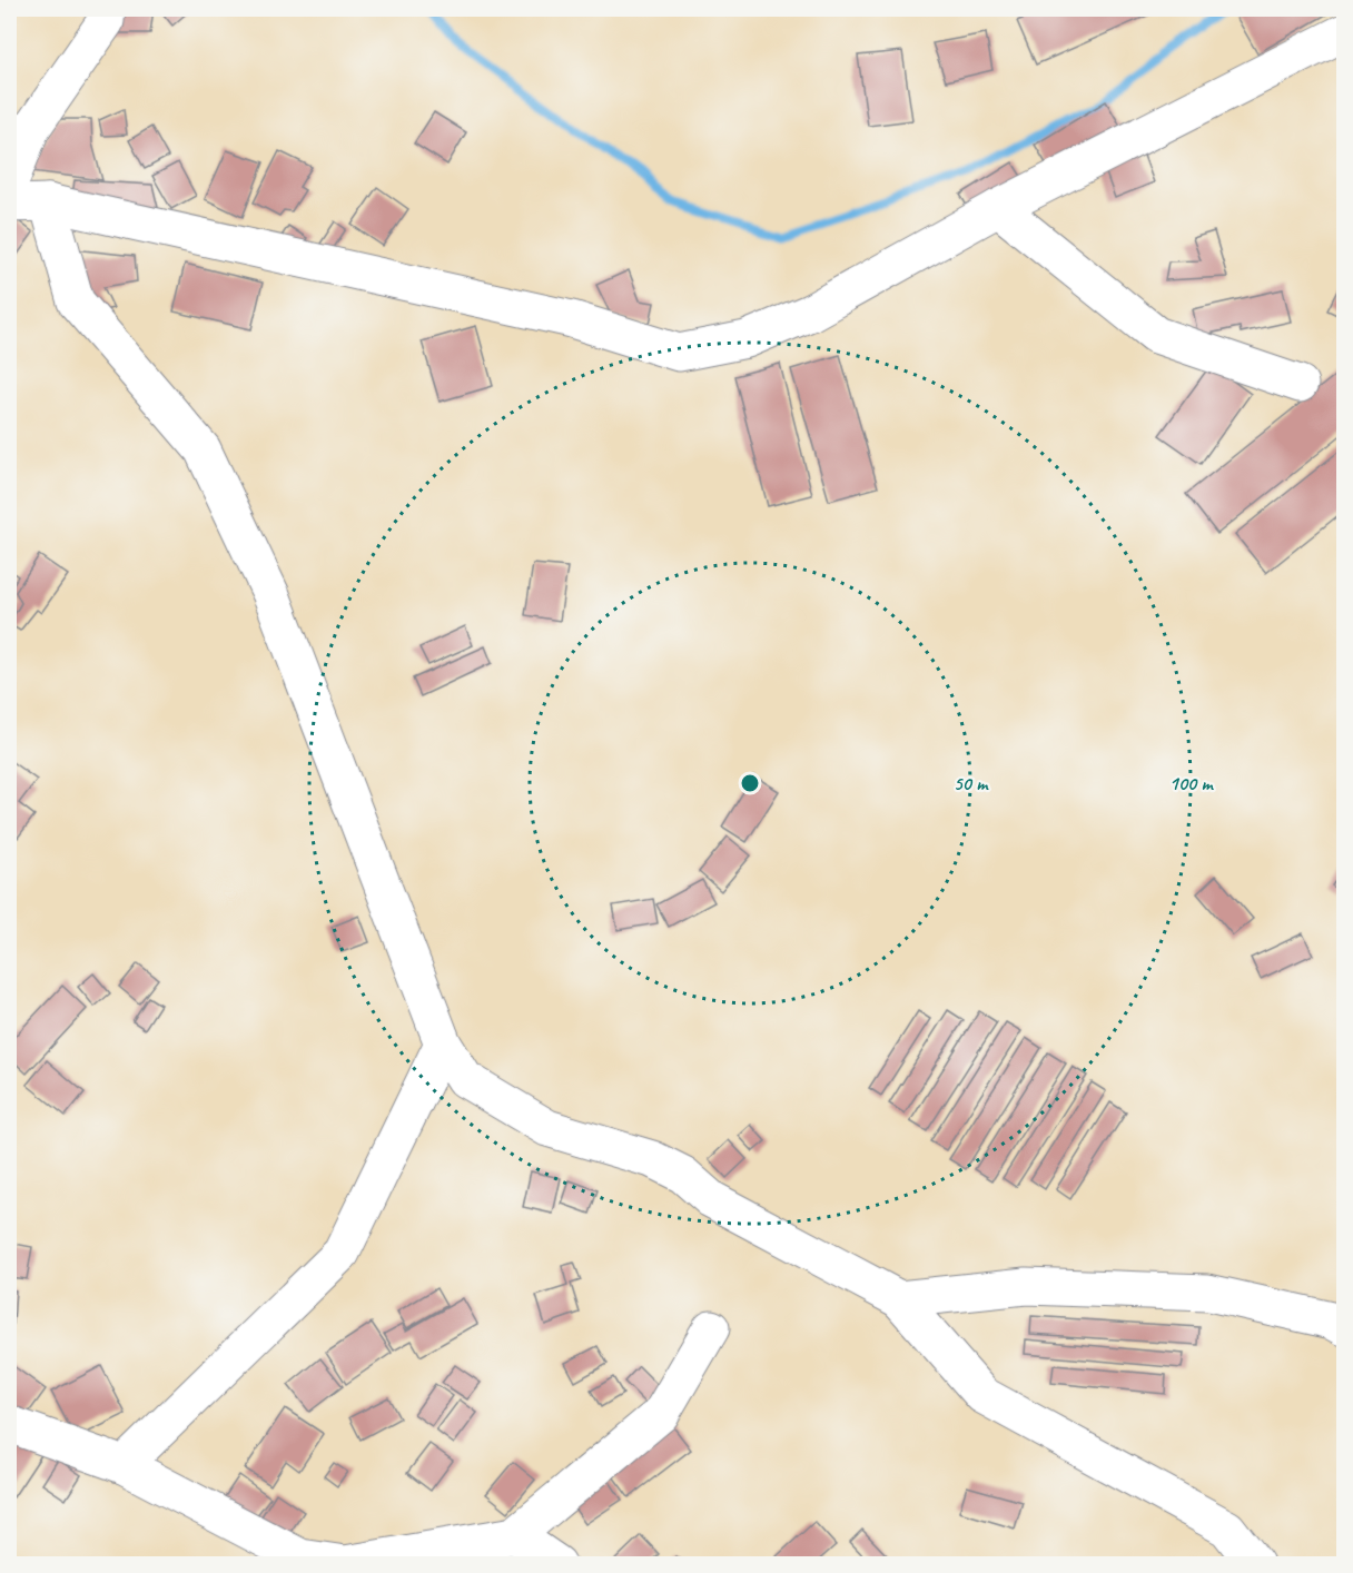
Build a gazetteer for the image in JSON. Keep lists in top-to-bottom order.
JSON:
{
  "rings": ["50 m", "100 m"]
}
